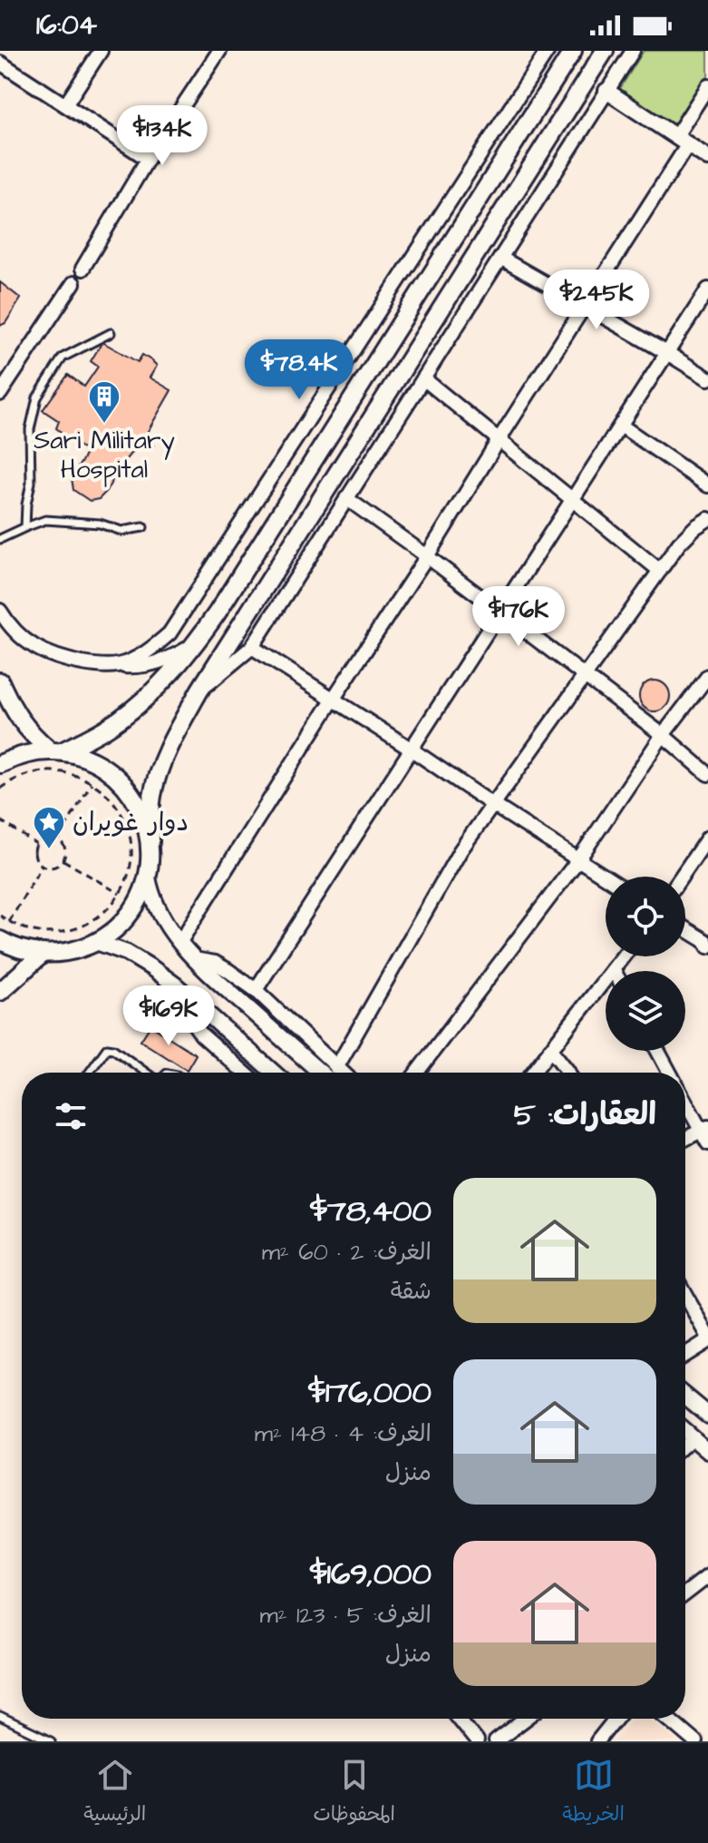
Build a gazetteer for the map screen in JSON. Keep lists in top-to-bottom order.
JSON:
{
  "places": {
    "building": ["Sari Military Hospital"],
    "place": ["دوار غويران"]
  },
  "page": {
    "status": "16:04",
    "price": [
      "$134K",
      "$245K",
      "$78.4K",
      "$176K",
      "$169K"
    ],
    "heading": "العقارات: 5",
    "list": [
      {
        "name": "$78,400",
        "note": "الغرف: 2 · 60 m² · شقة"
      },
      {
        "name": "$176,000",
        "note": "الغرف: 4 · 148 m² · منزل"
      },
      {
        "name": "$169,000",
        "note": "الغرف: 5 · 123 m² · منزل"
      }
    ],
    "tabs": ["الخريطة", "المحفوظات", "الرئيسية"]
  }
}
